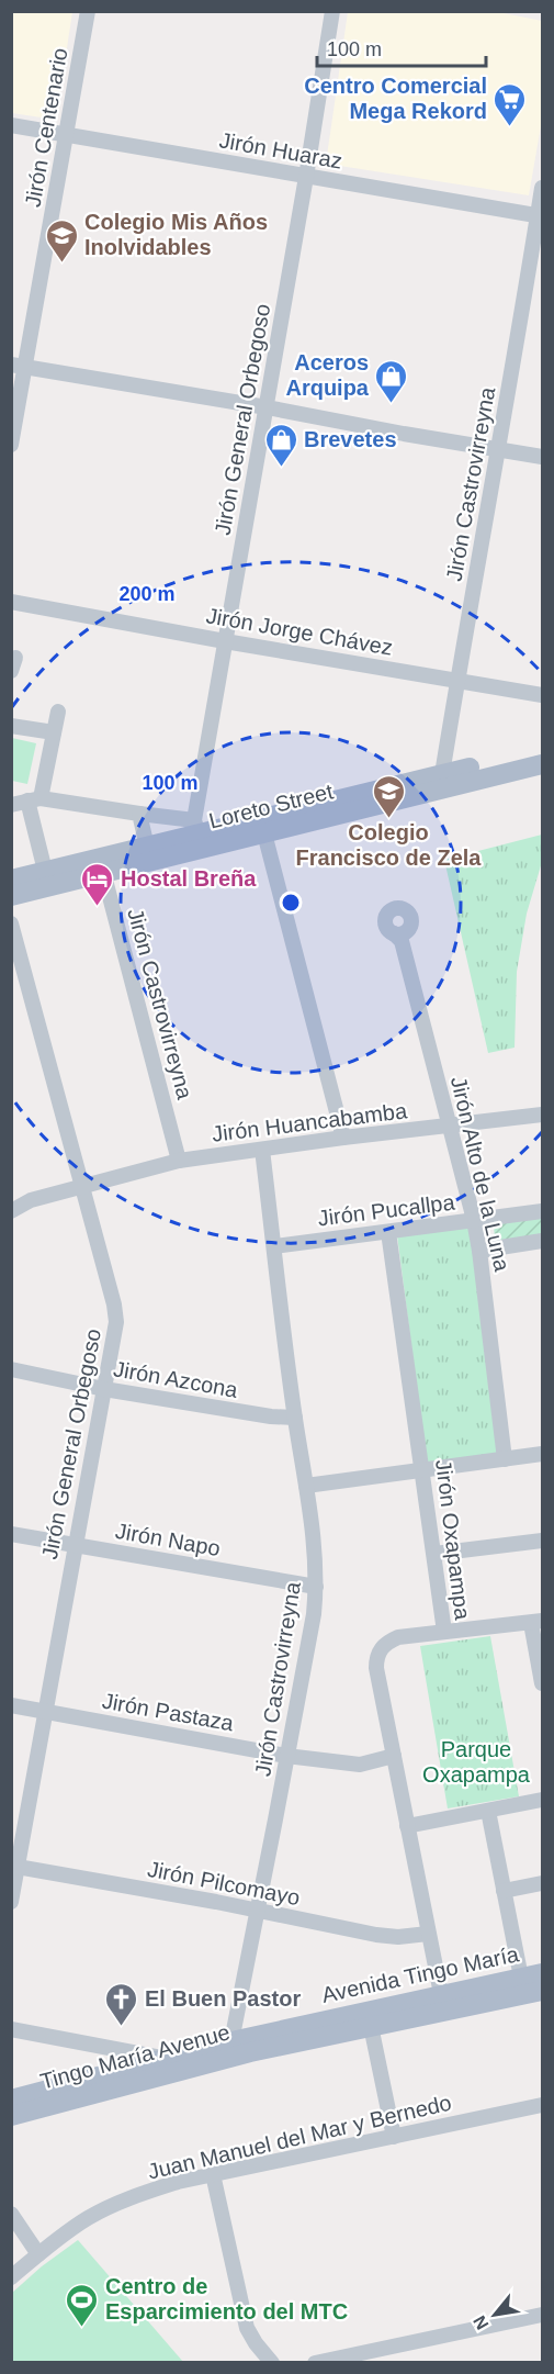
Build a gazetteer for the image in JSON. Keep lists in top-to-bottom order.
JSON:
{
  "streets": {
    "main road": ["Loreto Street", "Avenida Tingo María", "Tingo María Avenue"],
    "street": [
      "Jirón Centenario",
      "Jirón Huaraz",
      "Jirón General Orbegoso",
      "Jirón Castrovirreyna",
      "Jirón Jorge Chávez",
      "Jirón Huancabamba",
      "Jirón Alto de la Luna",
      "Jirón Pucallpa",
      "Jirón Azcona",
      "Jirón Napo",
      "Jirón Oxapampa",
      "Jirón Pastaza",
      "Jirón Pilcomayo",
      "Juan Manuel del Mar y Bernedo"
    ]
  },
  "crossings": [
    ["Jirón Centenario", "Jirón Huaraz"],
    ["Jirón Huaraz", "Jirón General Orbegoso"],
    ["Jirón Huaraz", "Jirón Castrovirreyna"],
    ["Jirón General Orbegoso", "Jirón Jorge Chávez"],
    ["Jirón General Orbegoso", "Loreto Street"],
    ["Jirón General Orbegoso", "Jirón Huancabamba"],
    ["Jirón General Orbegoso", "Jirón Azcona"],
    ["Jirón General Orbegoso", "Jirón Napo"],
    ["Jirón General Orbegoso", "Jirón Pastaza"],
    ["Jirón General Orbegoso", "Jirón Pilcomayo"],
    ["Jirón Castrovirreyna", "Jirón Jorge Chávez"],
    ["Jirón Castrovirreyna", "Loreto Street"],
    ["Jirón Castrovirreyna", "Jirón Huancabamba"],
    ["Jirón Castrovirreyna", "Jirón Pucallpa"],
    ["Jirón Castrovirreyna", "Jirón Azcona"],
    ["Jirón Castrovirreyna", "Jirón Napo"],
    ["Jirón Castrovirreyna", "Jirón Pastaza"],
    ["Jirón Castrovirreyna", "Jirón Pilcomayo"],
    ["Jirón Castrovirreyna", "Avenida Tingo María"],
    ["Jirón Castrovirreyna", "Tingo María Avenue"],
    ["Jirón Huancabamba", "Jirón Alto de la Luna"],
    ["Jirón Alto de la Luna", "Jirón Pucallpa"],
    ["Jirón Pucallpa", "Jirón Oxapampa"],
    ["Jirón Oxapampa", "Jirón Pastaza"],
    ["Jirón Oxapampa", "Jirón Pilcomayo"],
    ["Jirón Oxapampa", "Avenida Tingo María"],
    ["Avenida Tingo María", "Tingo María Avenue"]
  ],
  "parks": ["Parque Oxapampa"],
  "places": {
    "supermarket": ["Centro Comercial Mega Rekord"],
    "school or university": ["Colegio Mis Años Inolvidables", "Colegio Francisco de Zela"],
    "shop": ["Aceros Arquipa", "Brevetes"],
    "hotel": ["Hostal Breña"],
    "church": ["El Buen Pastor"],
    "sports": ["Centro de Esparcimiento del MTC"]
  },
  "scale_bar": "100 m",
  "north": "bottom left",
  "rings": ["200 m", "100 m"]
}
